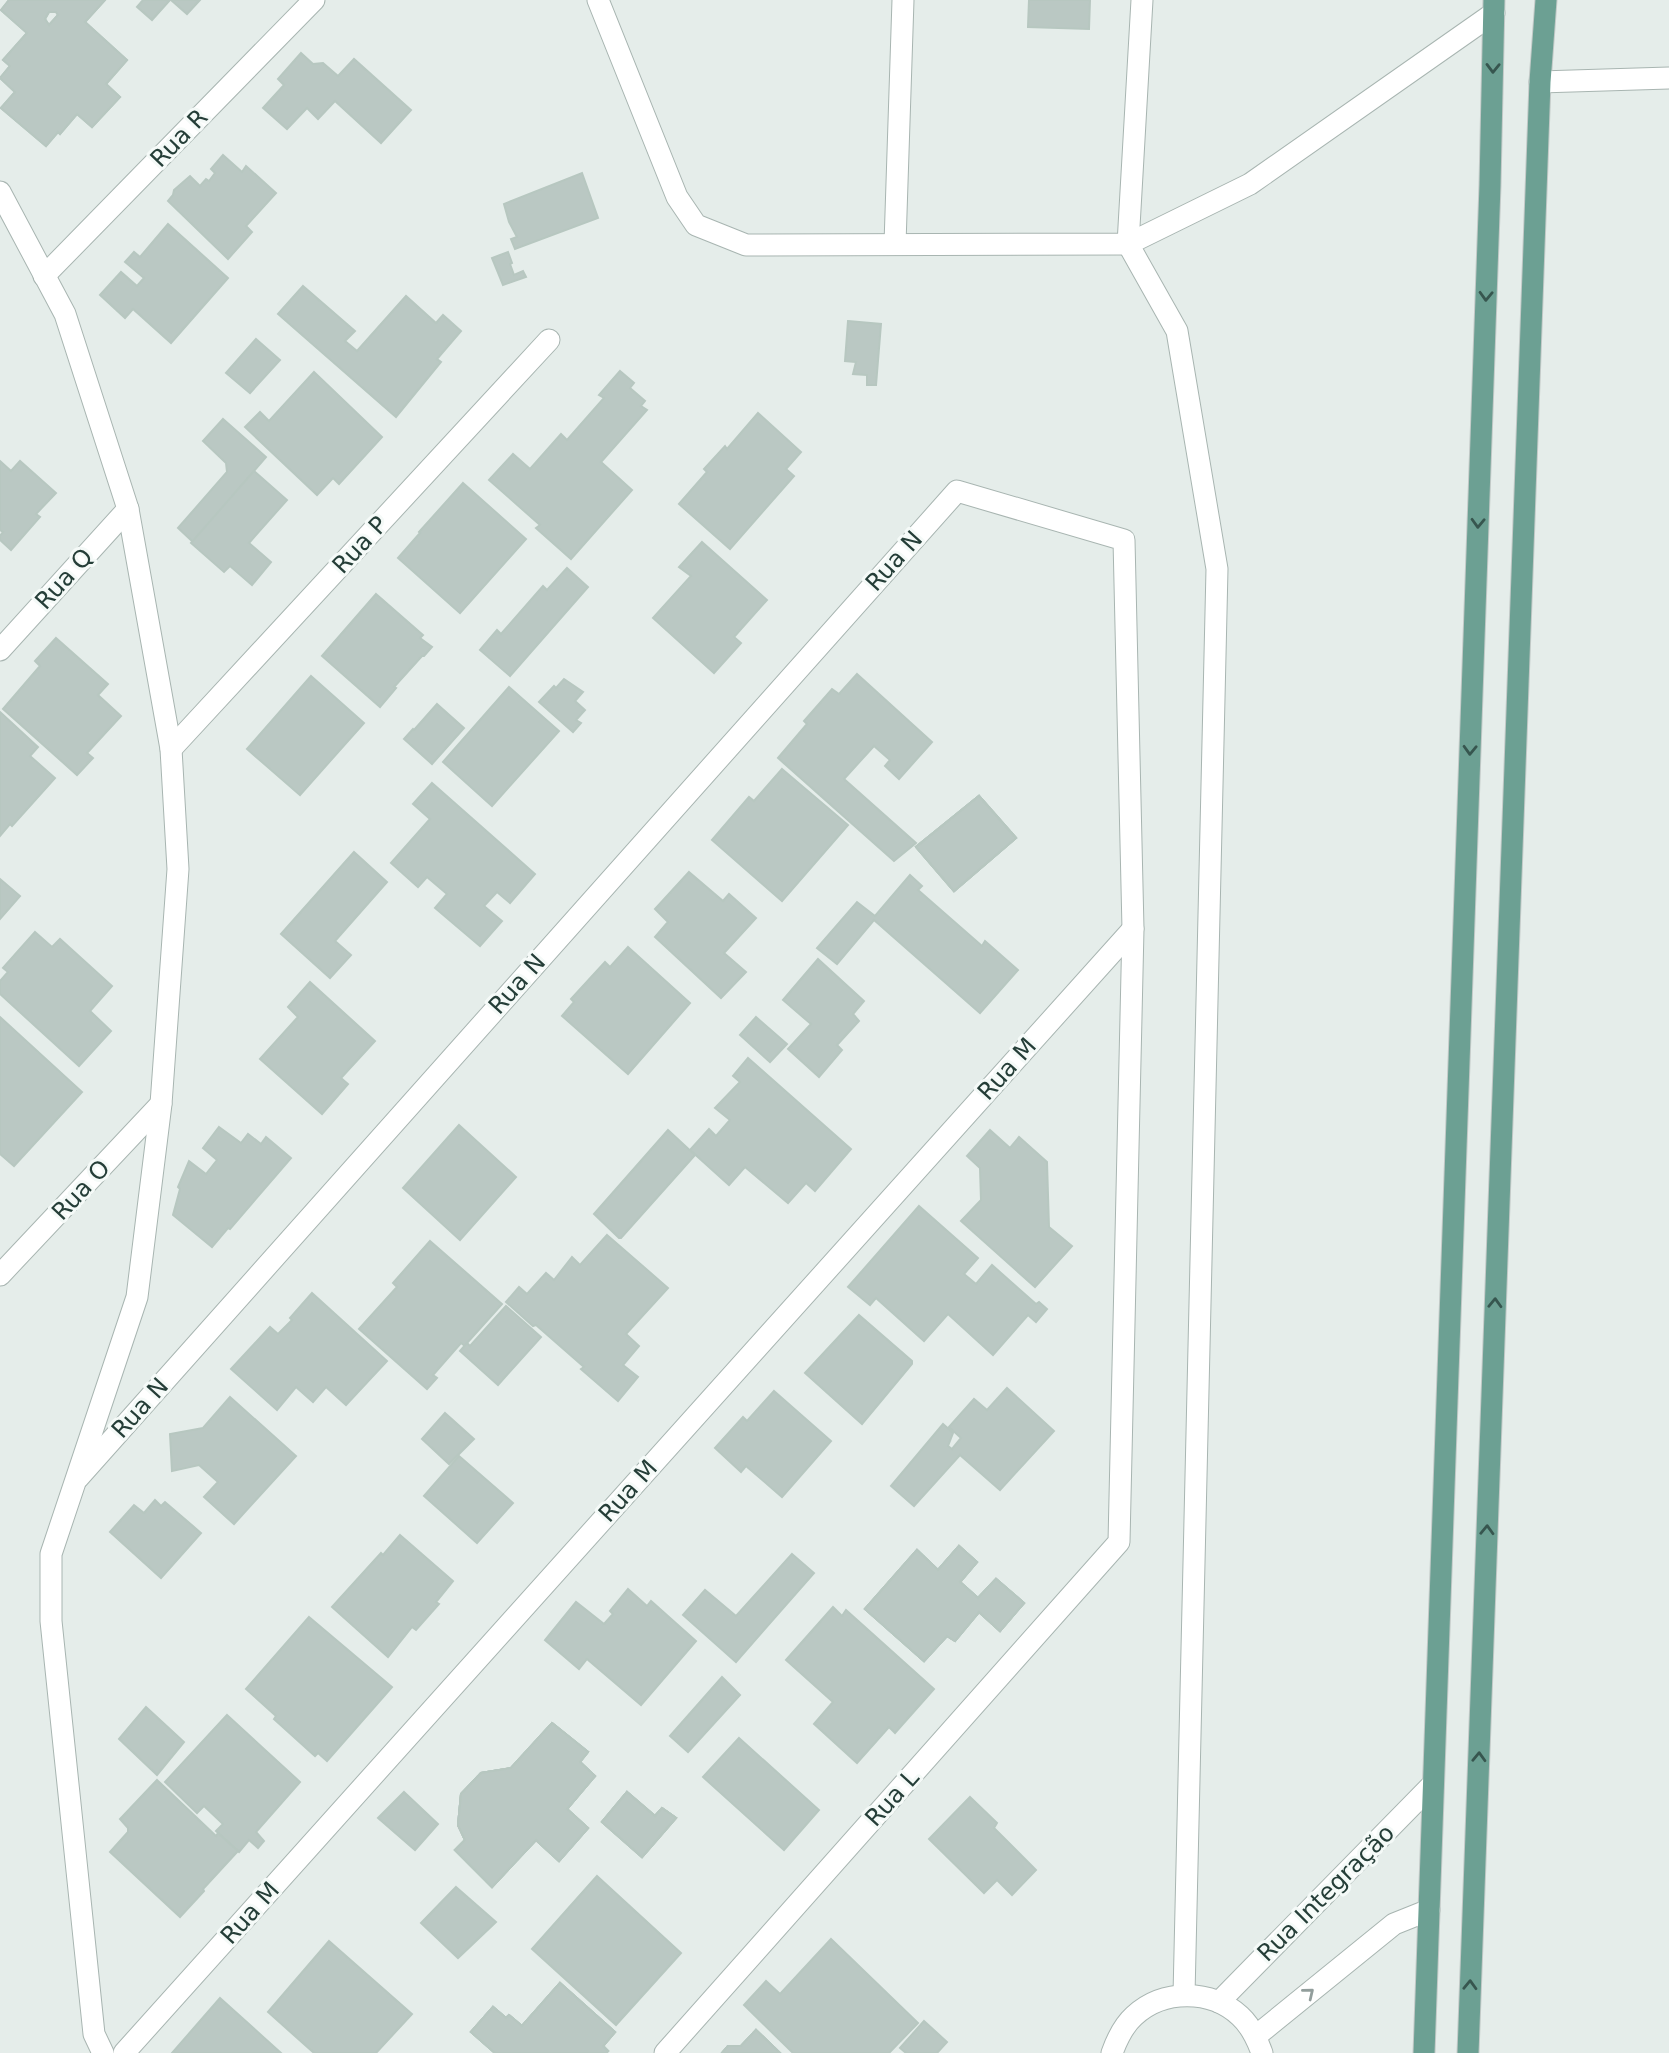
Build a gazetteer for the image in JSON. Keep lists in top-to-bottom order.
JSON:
{
  "streets": {
    "street": [
      "Rua R",
      "Rua P",
      "Rua N",
      "Rua Q",
      "Rua M",
      "Rua O",
      "Rua L",
      "Rua Integração"
    ]
  },
  "crossings": [
    ["Rua N", "Rua M"],
    ["Rua N", "Rua L"],
    ["Rua M", "Rua L"]
  ]
}
